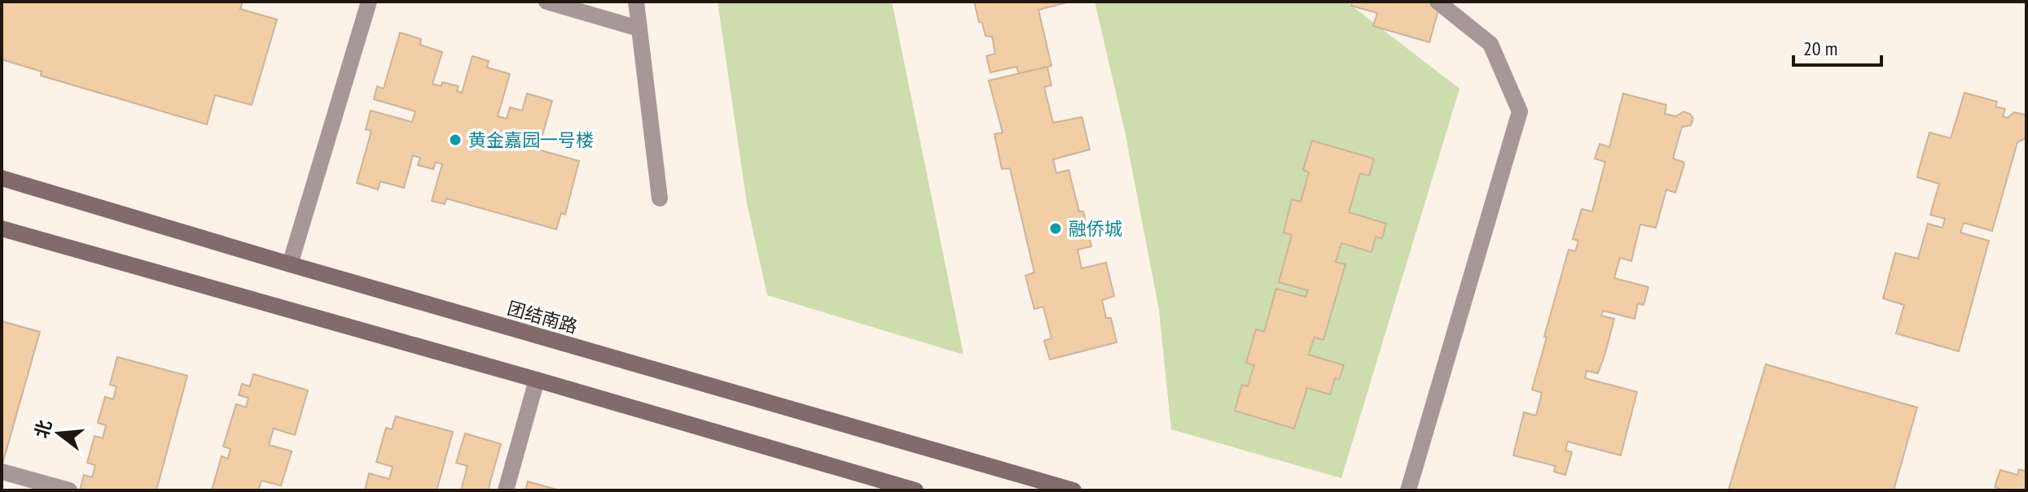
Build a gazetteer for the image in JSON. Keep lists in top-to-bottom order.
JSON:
{
  "streets": {
    "main road": ["团结南路"]
  },
  "places": ["黄金嘉园一号楼", "融侨城"],
  "scale_bar": "20 m",
  "north": "left"
}
